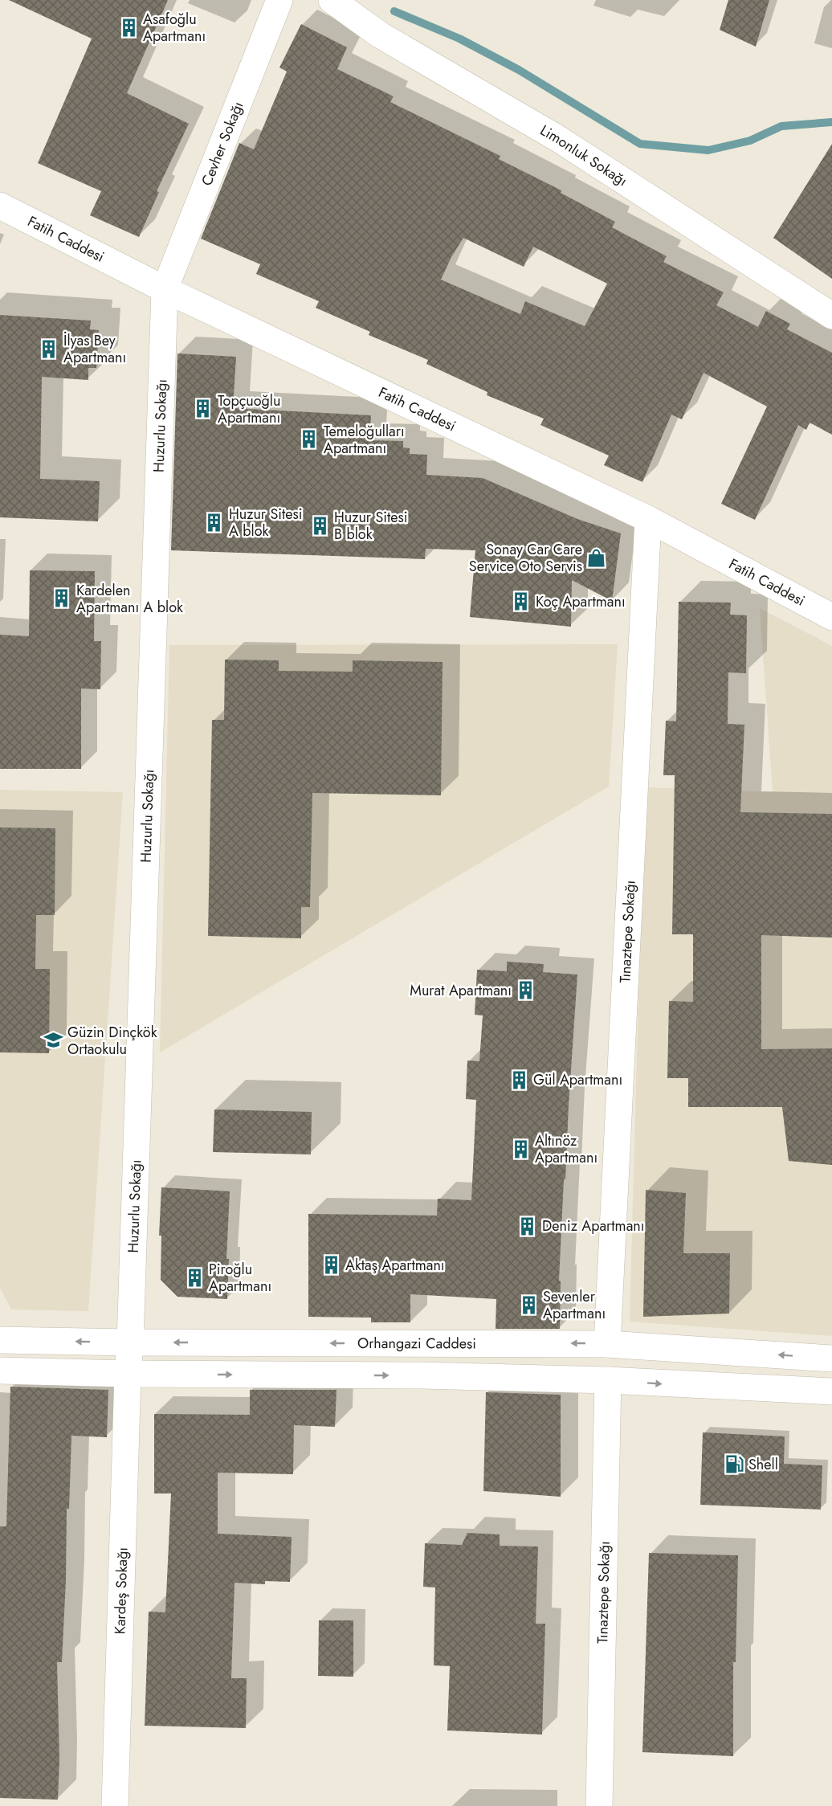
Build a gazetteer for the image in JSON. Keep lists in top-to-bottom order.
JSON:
{
  "streets": {
    "street": [
      "Cevher Sokağı",
      "Limonluk Sokağı",
      "Fatih Caddesi",
      "Huzurlu Sokağı",
      "Tınaztepe Sokağı",
      "Orhangazi Caddesi",
      "Kardeş Sokağı"
    ]
  },
  "crossings": [
    ["Cevher Sokağı", "Fatih Caddesi"],
    ["Cevher Sokağı", "Huzurlu Sokağı"],
    ["Fatih Caddesi", "Huzurlu Sokağı"],
    ["Fatih Caddesi", "Tınaztepe Sokağı"],
    ["Huzurlu Sokağı", "Orhangazi Caddesi"],
    ["Huzurlu Sokağı", "Kardeş Sokağı"],
    ["Tınaztepe Sokağı", "Orhangazi Caddesi"]
  ],
  "places": {
    "building": [
      "Asafoğlu Apartmanı",
      "İlyas Bey Apartmanı",
      "Topçuoğlu Apartmanı",
      "Temeloğulları Apartmanı",
      "Huzur Sitesi A blok",
      "Huzur Sitesi B blok",
      "Kardelen Apartmanı A blok",
      "Koç Apartmanı",
      "Murat Apartmanı",
      "Gül Apartmanı",
      "Altınöz Apartmanı",
      "Deniz Apartmanı",
      "Aktaş Apartmanı",
      "Piroğlu Apartmanı",
      "Sevenler Apartmanı"
    ],
    "shop": ["Sonay Car Care Service Oto Servis"],
    "school or university": ["Güzin Dinçkök Ortaokulu"],
    "fuel station": ["Shell"]
  }
}
